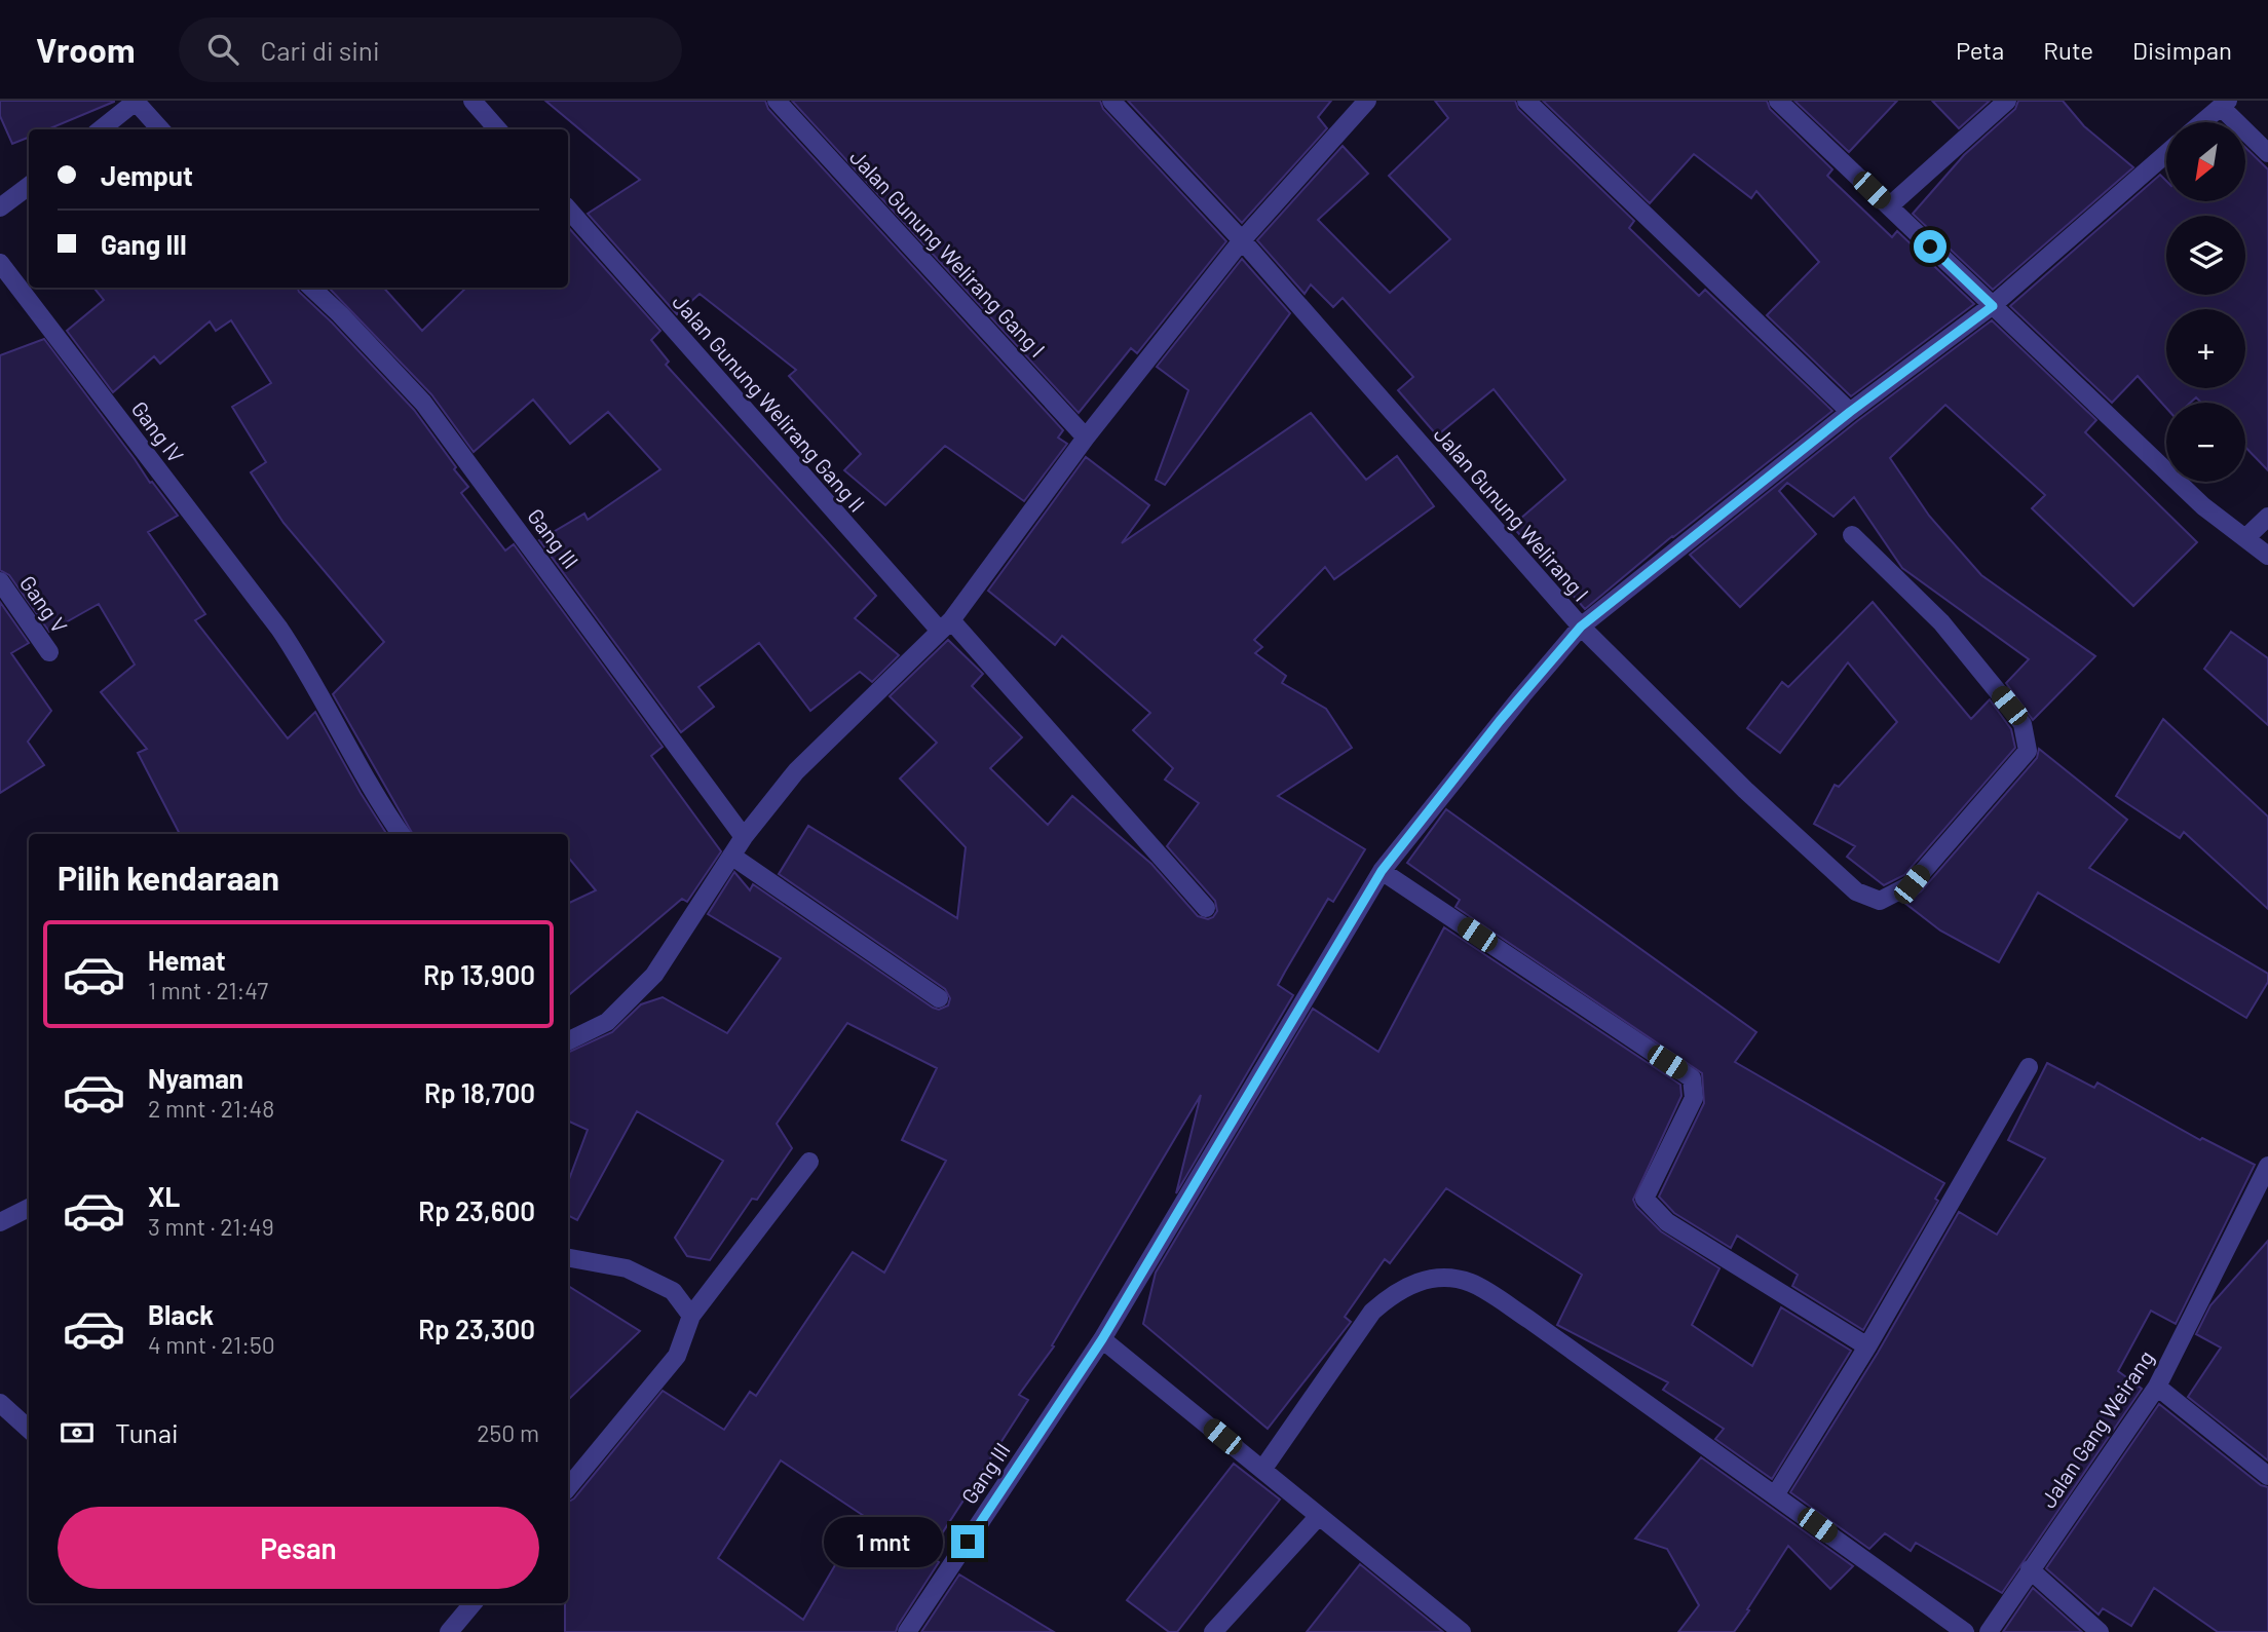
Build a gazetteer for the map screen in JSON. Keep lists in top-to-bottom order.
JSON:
{
  "streets": {
    "street": [
      "Jalan Gunung Welirang Gang I",
      "Jalan Gunung Welirang Gang II",
      "Gang IV",
      "Jalan Gunung Welirang I",
      "Gang III",
      "Gang V",
      "Jalan Gang Weirang"
    ]
  },
  "crossings": [
    ["Jalan Gunung Welirang I", "Gang III"]
  ],
  "north": "bottom left",
  "page": {
    "header": "Vroom",
    "search": "Cari di sini",
    "nav": ["Peta", "Rute", "Disimpan"],
    "map_buttons": ["+", "−"],
    "banner": ["Jemput", "Gang III"],
    "heading": "Pilih kendaraan",
    "list": [
      {
        "name": "Hemat",
        "note": "1 mnt · 21:47",
        "value": "Rp 13,900"
      },
      {
        "name": "Nyaman",
        "note": "2 mnt · 21:48",
        "value": "Rp 18,700"
      },
      {
        "name": "XL",
        "note": "3 mnt · 21:49",
        "value": "Rp 23,600"
      },
      {
        "name": "Black",
        "note": "4 mnt · 21:50",
        "value": "Rp 23,300"
      }
    ],
    "pay": ["Tunai", "250 m"],
    "buttons": "Pesan",
    "bubble": "1 mnt"
  }
}
